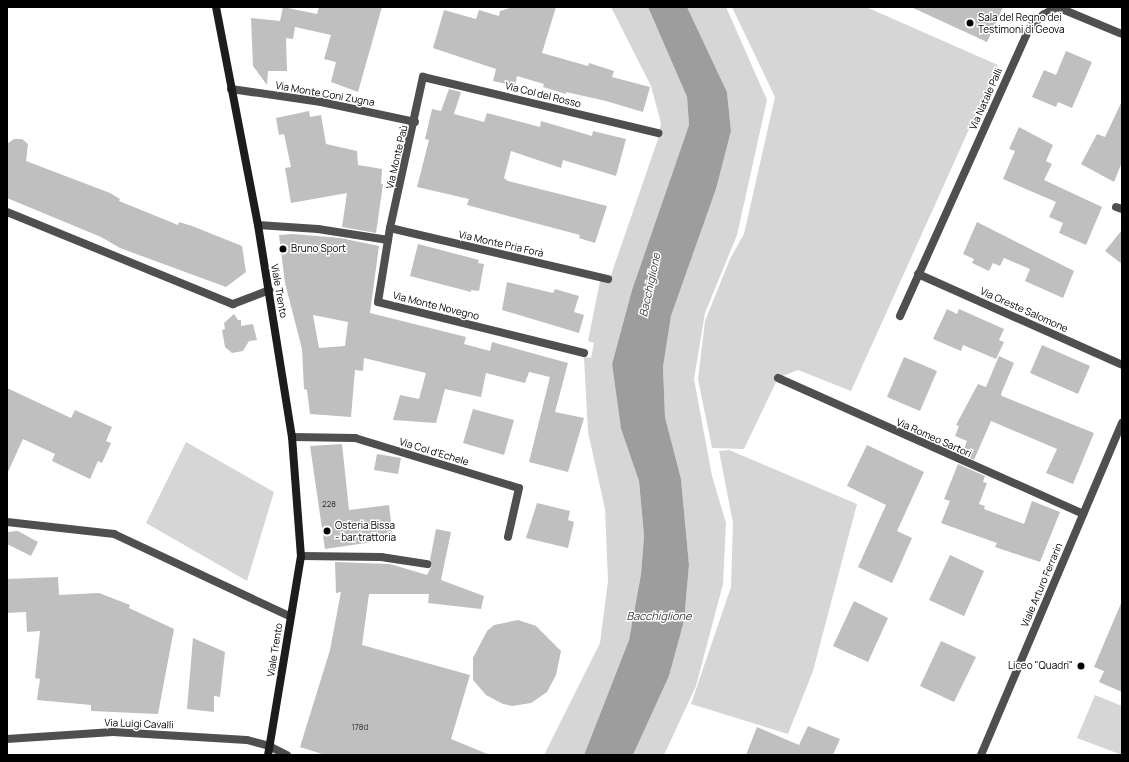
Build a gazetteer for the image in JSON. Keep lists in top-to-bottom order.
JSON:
{
  "streets": {
    "main road": ["Viale Trento"],
    "street": [
      "Via Monte Coni Zugna",
      "Via Col del Rosso",
      "Via Natale Palli",
      "Via Monte Paù",
      "Via Monte Pria Forà",
      "Via Monte Novegno",
      "Via Oreste Salomone",
      "Via Romeo Sartori",
      "Via Col d'Echele",
      "Viale Arturo Ferrarin",
      "Via Luigi Cavalli"
    ]
  },
  "crossings": [
    ["Via Monte Coni Zugna", "Via Monte Paù"],
    ["Via Monte Coni Zugna", "Viale Trento"],
    ["Via Col del Rosso", "Via Monte Paù"],
    ["Via Natale Palli", "Via Oreste Salomone"],
    ["Via Monte Paù", "Via Monte Pria Forà"],
    ["Via Monte Paù", "Via Monte Novegno"],
    ["Viale Trento", "Via Col d'Echele"],
    ["Viale Trento", "Via Luigi Cavalli"],
    ["Via Romeo Sartori", "Viale Arturo Ferrarin"]
  ],
  "water": ["Bacchiglione"],
  "places": [
    "Sala del Regno dei Testimoni di Geova",
    "Bruno Sport",
    "Osteria Bissa - bar trattoria",
    "Liceo \"Quadri\""
  ],
  "house_numbers": ["228", "178d"]
}
